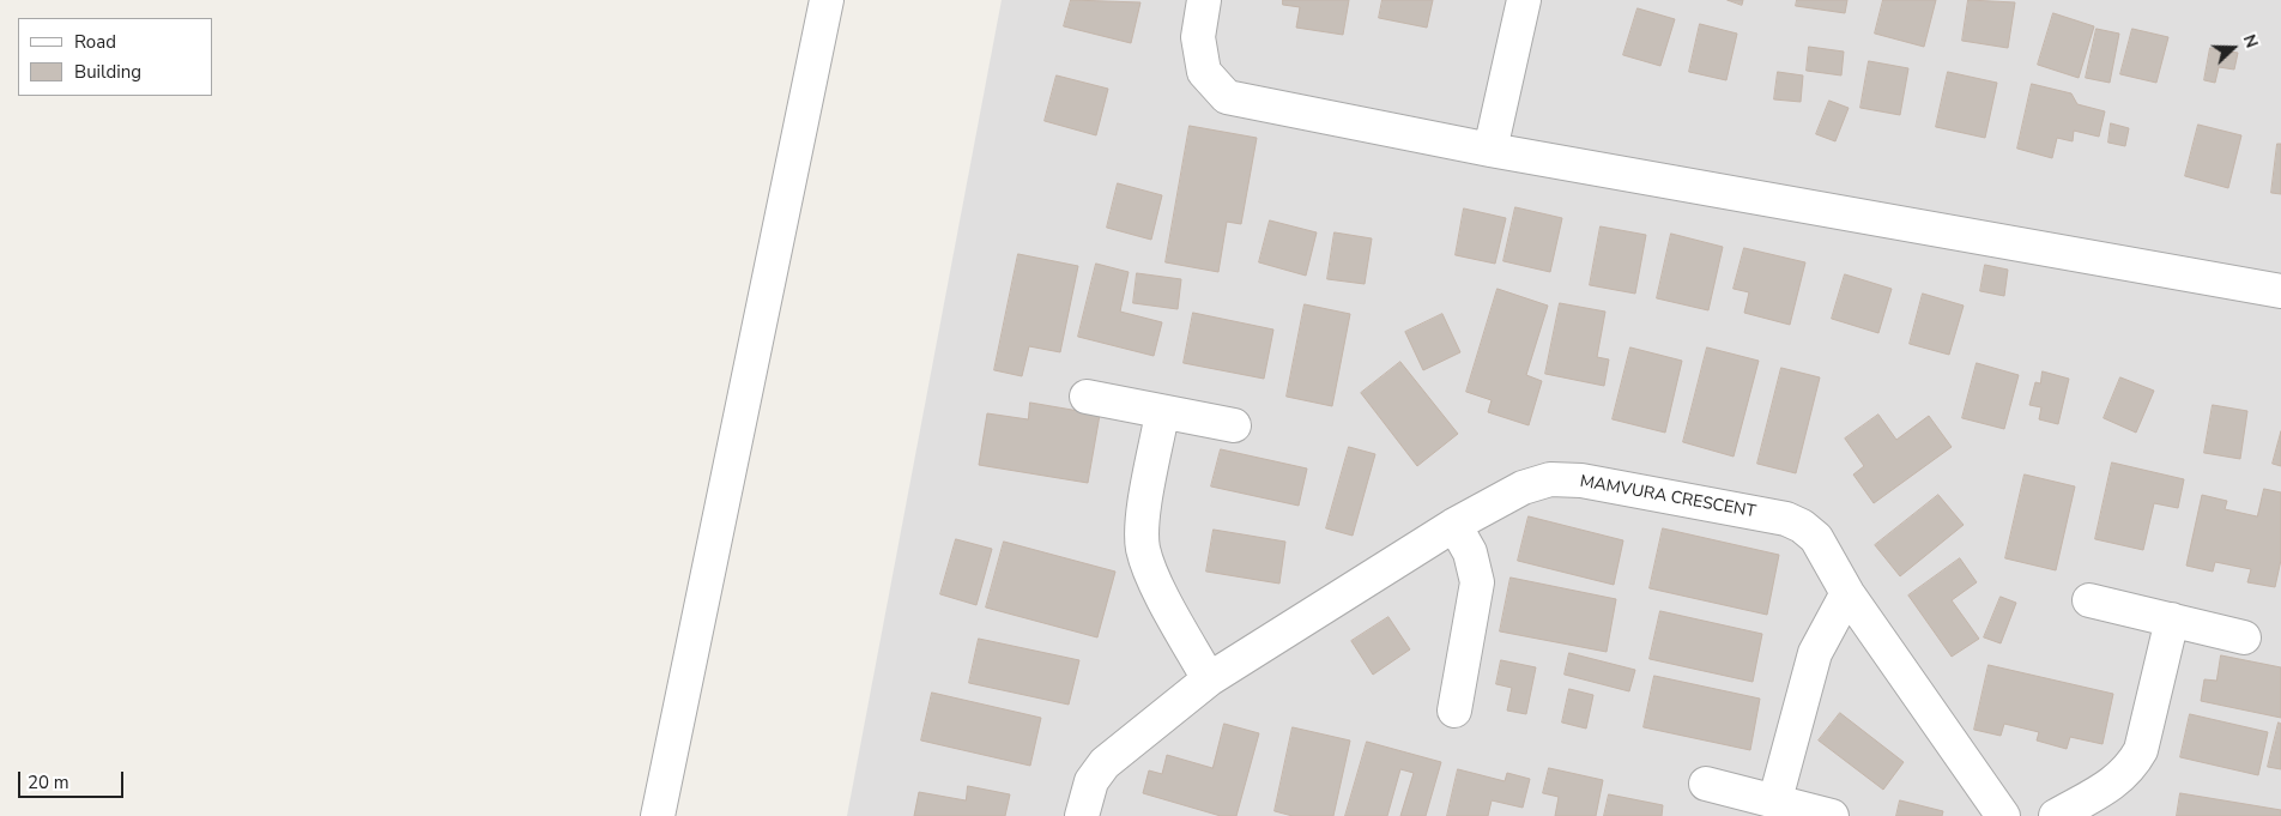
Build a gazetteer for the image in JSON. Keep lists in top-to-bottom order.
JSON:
{
  "streets": {
    "street": ["MAMVURA CRESCENT"]
  },
  "legend": ["Road", "Building"],
  "scale_bar": "20 m",
  "north": "right"
}
